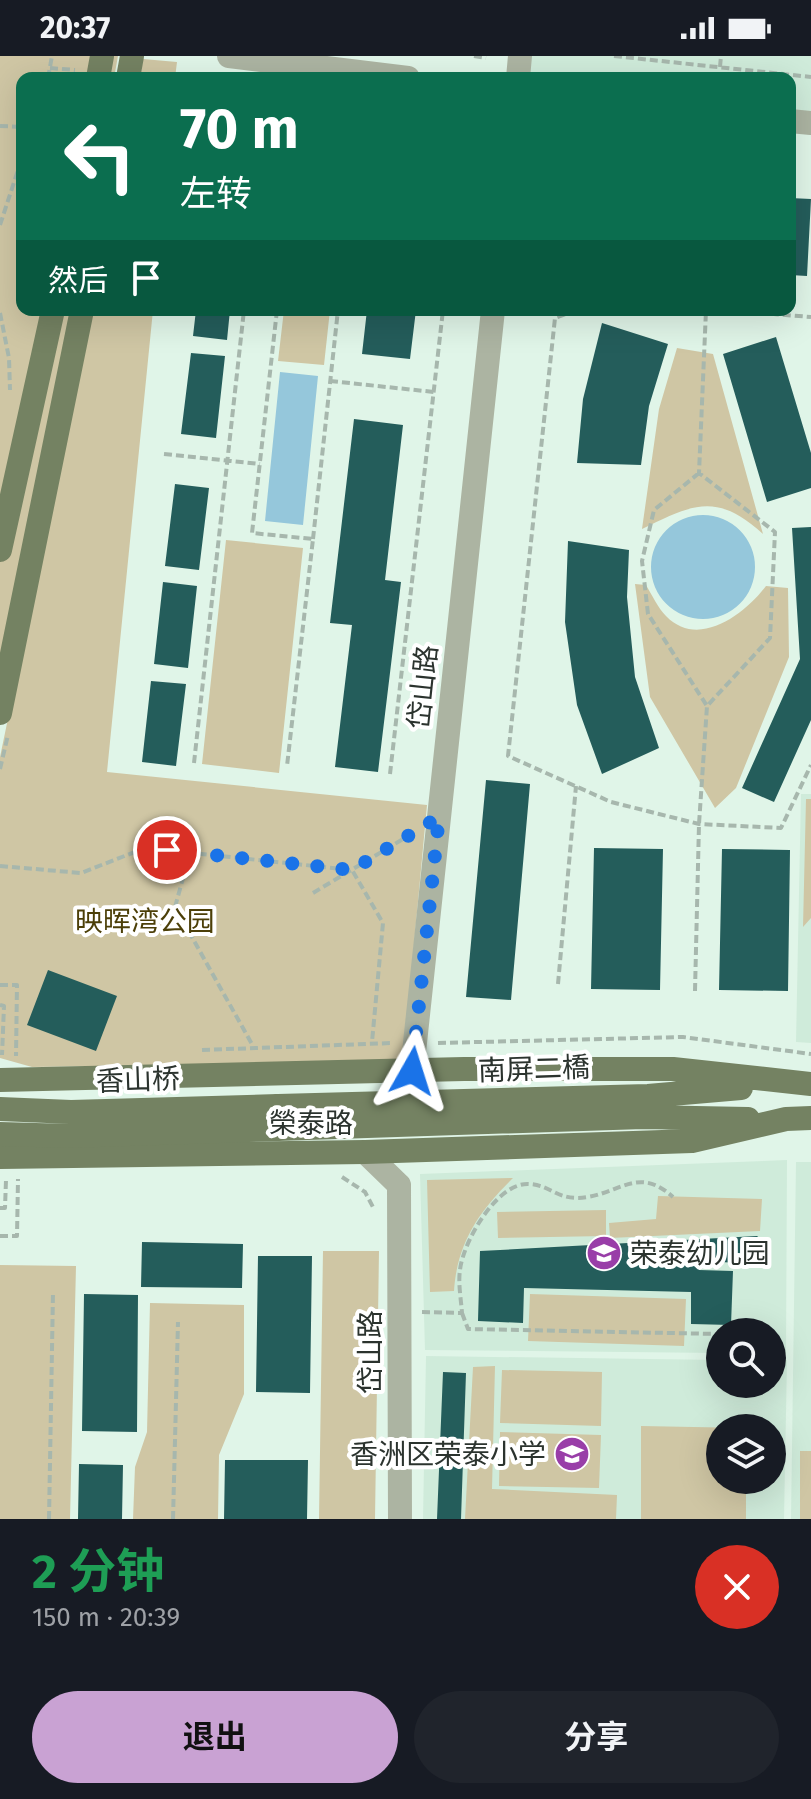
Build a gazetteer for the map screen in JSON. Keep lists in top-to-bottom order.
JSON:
{
  "streets": {
    "main road": ["南屏二橋", "香山桥", "榮泰路"],
    "street": ["岱山路"]
  },
  "crossings": [
    ["南屏二橋", "香山桥"],
    ["南屏二橋", "榮泰路"]
  ],
  "parks": ["映晖湾公园"],
  "places": {
    "school or university": ["荣泰幼儿园", "香洲区荣泰小学"]
  },
  "page": {
    "status": "20:37",
    "turn": ["70 m", "左转"],
    "then": "然后",
    "heading": ["2 分钟", "150 m · 20:39"],
    "buttons": ["退出", "分享"]
  }
}
